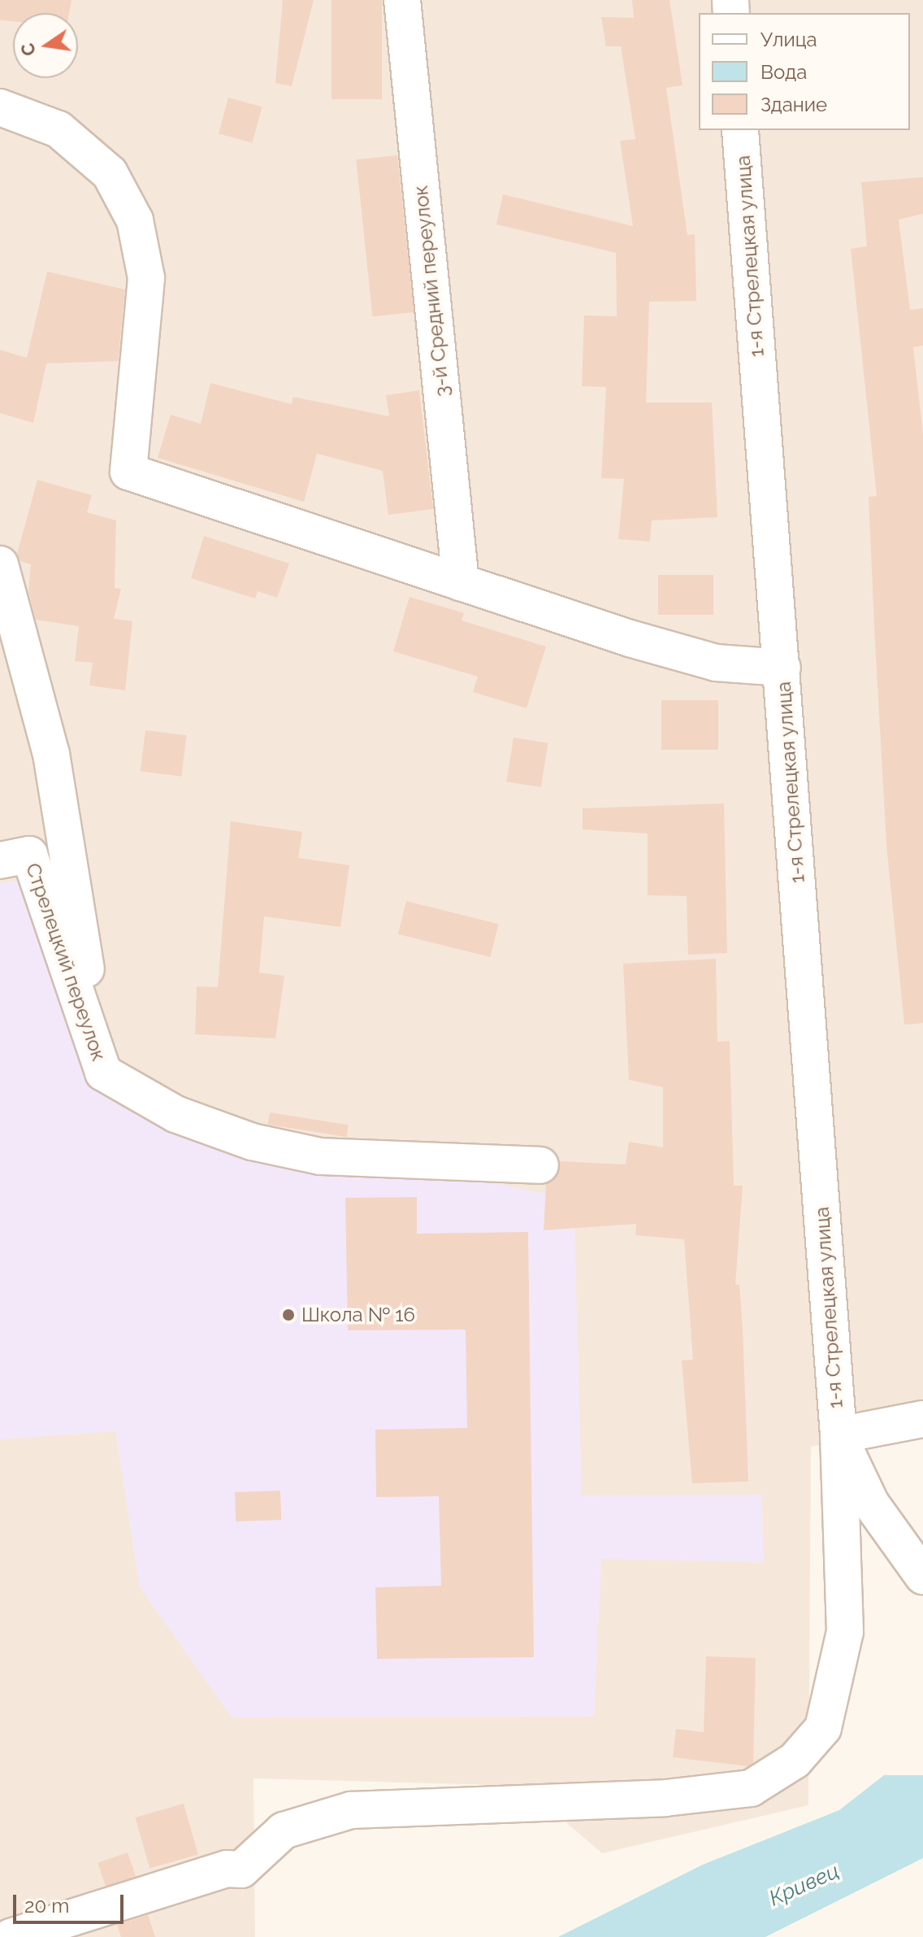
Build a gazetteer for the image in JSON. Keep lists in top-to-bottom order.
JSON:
{
  "streets": {
    "street": ["1-я Стрелецкая улица", "3-й Средний переулок", "Стрелецкий переулок"]
  },
  "water": ["Кривец"],
  "places": ["Школа № 16"],
  "legend": ["Улица", "Вода", "Здание"],
  "scale_bar": "20 m",
  "north": "left"
}
